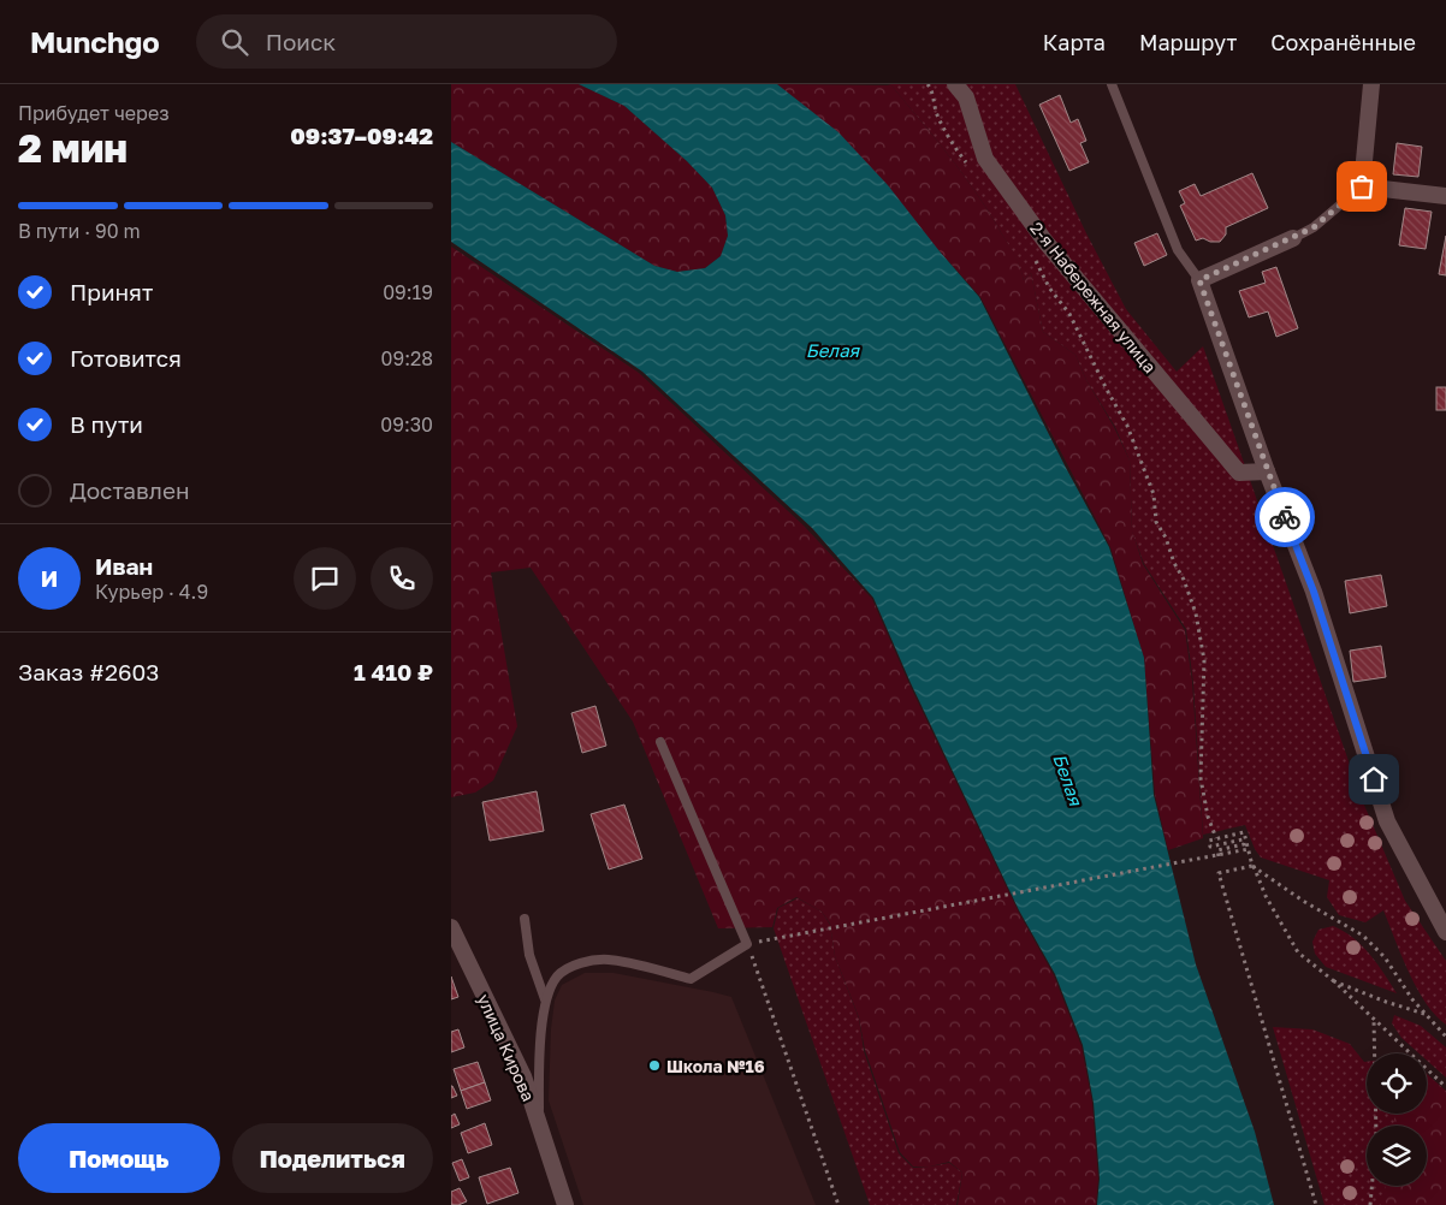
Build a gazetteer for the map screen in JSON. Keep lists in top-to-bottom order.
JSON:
{
  "streets": {
    "street": ["2-я Набережная улица", "улица Кирова"]
  },
  "water": ["Белая"],
  "places": ["Школа №16"],
  "page": {
    "header": "Munchgo",
    "search": "Поиск",
    "nav": ["Карта", "Маршрут", "Сохранённые"],
    "heading": ["2 мин", "Прибудет через", "09:37–09:42"],
    "panel": [
      "Иван",
      "Курьер · 4.9",
      "Заказ #2603",
      "1 410 ₽"
    ],
    "bar": "В пути · 90 m",
    "list": [
      ["Принят", "09:19"],
      ["Готовится", "09:28"],
      ["В пути", "09:30"],
      "Доставлен"
    ],
    "round": "И",
    "buttons": ["Помощь", "Поделиться"]
  }
}
